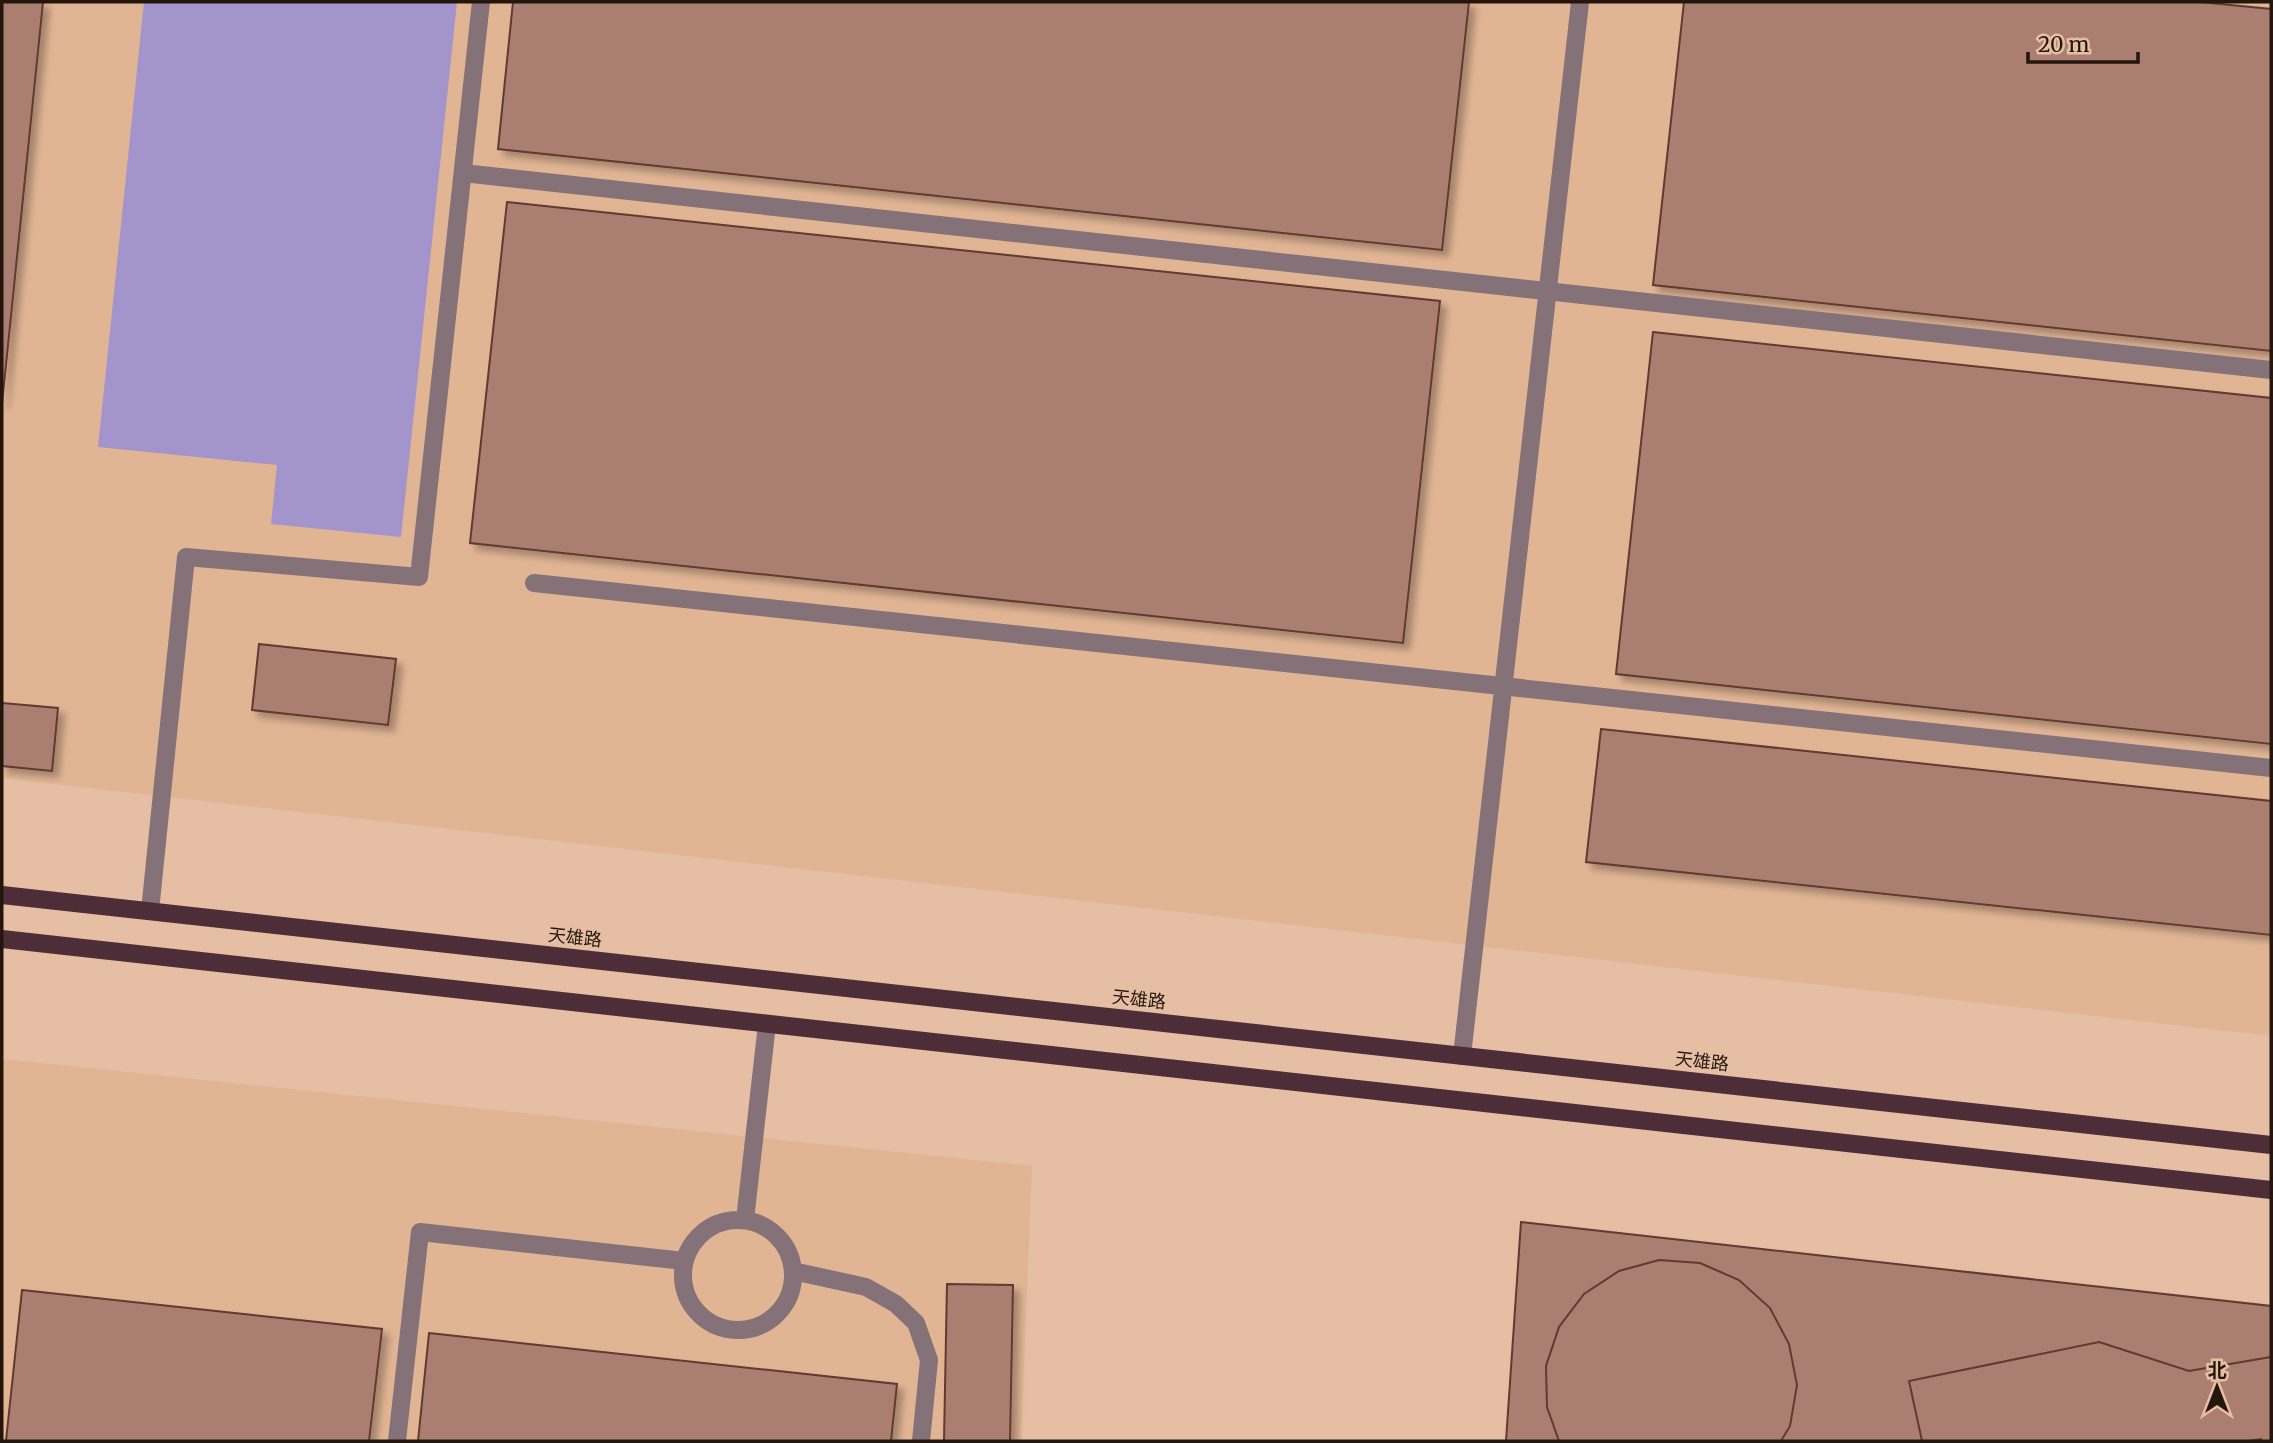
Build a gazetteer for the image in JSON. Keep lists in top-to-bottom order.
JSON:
{
  "streets": {
    "main road": ["天雄路"]
  },
  "scale_bar": "20 m",
  "north": "top"
}
